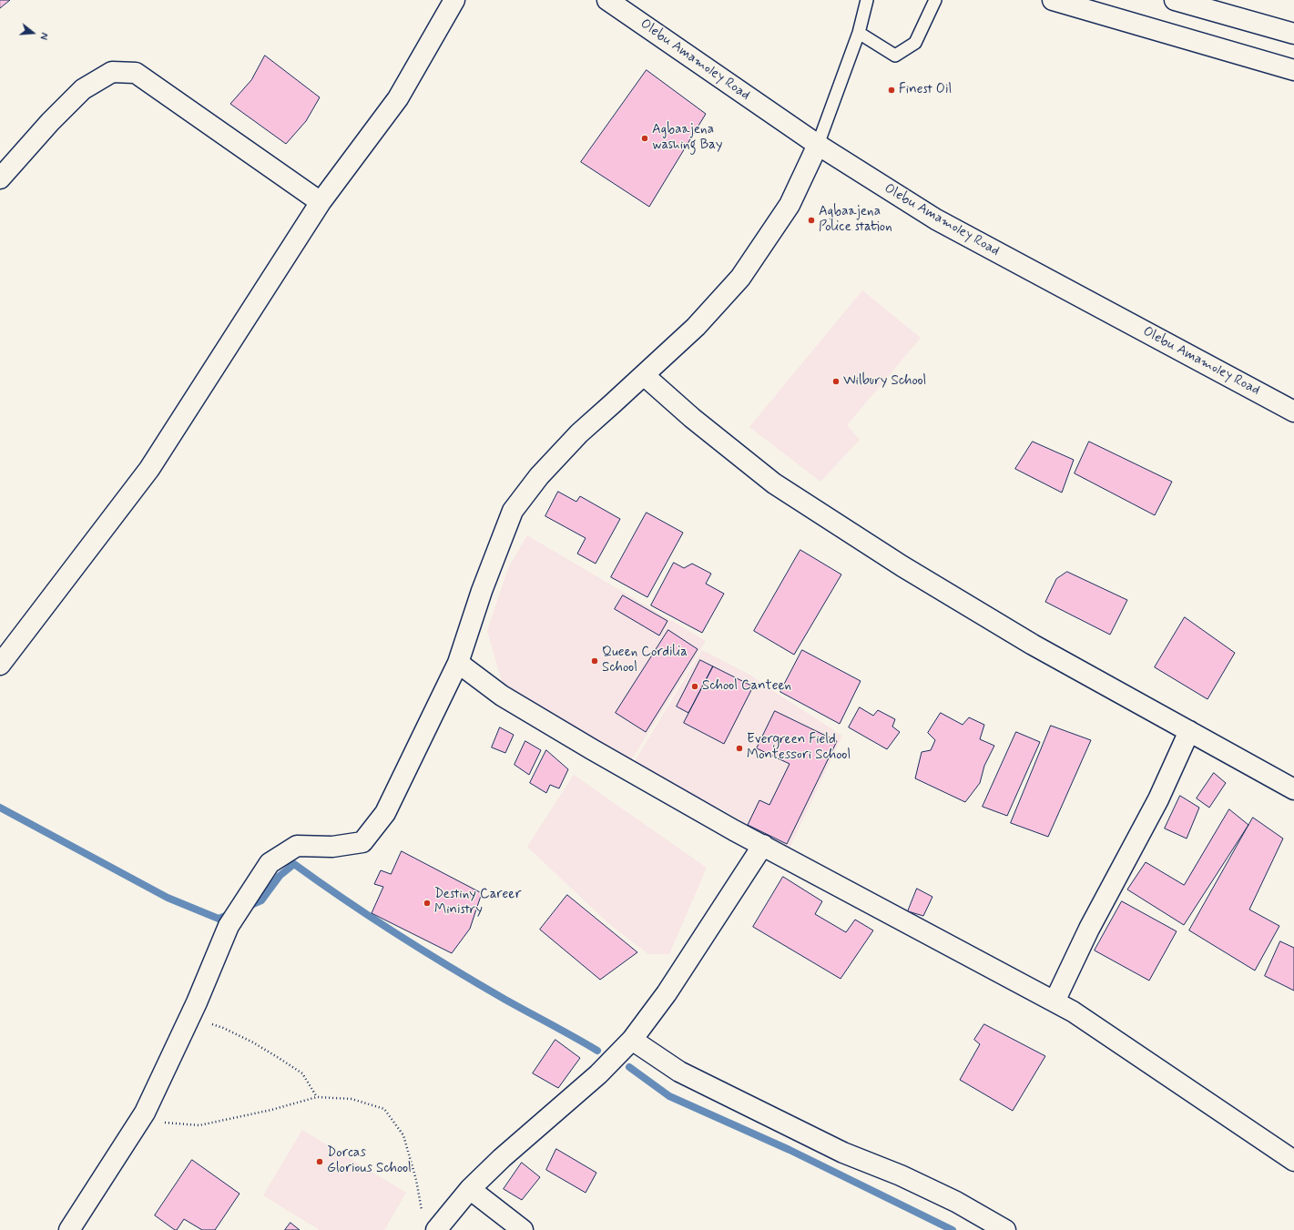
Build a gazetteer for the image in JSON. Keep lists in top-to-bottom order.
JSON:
{
  "streets": {
    "street": ["Olebu Amamoley Road"]
  },
  "places": [
    "Finest Oil",
    "Agbaajena washing Bay",
    "Agbaajena Police station",
    "Wilbury School",
    "Queen Cordilia School",
    "School Canteen",
    "Evergreen Field Montessori School",
    "Destiny Career Ministry",
    "Dorcas Glorious School"
  ],
  "north": "right"
}
